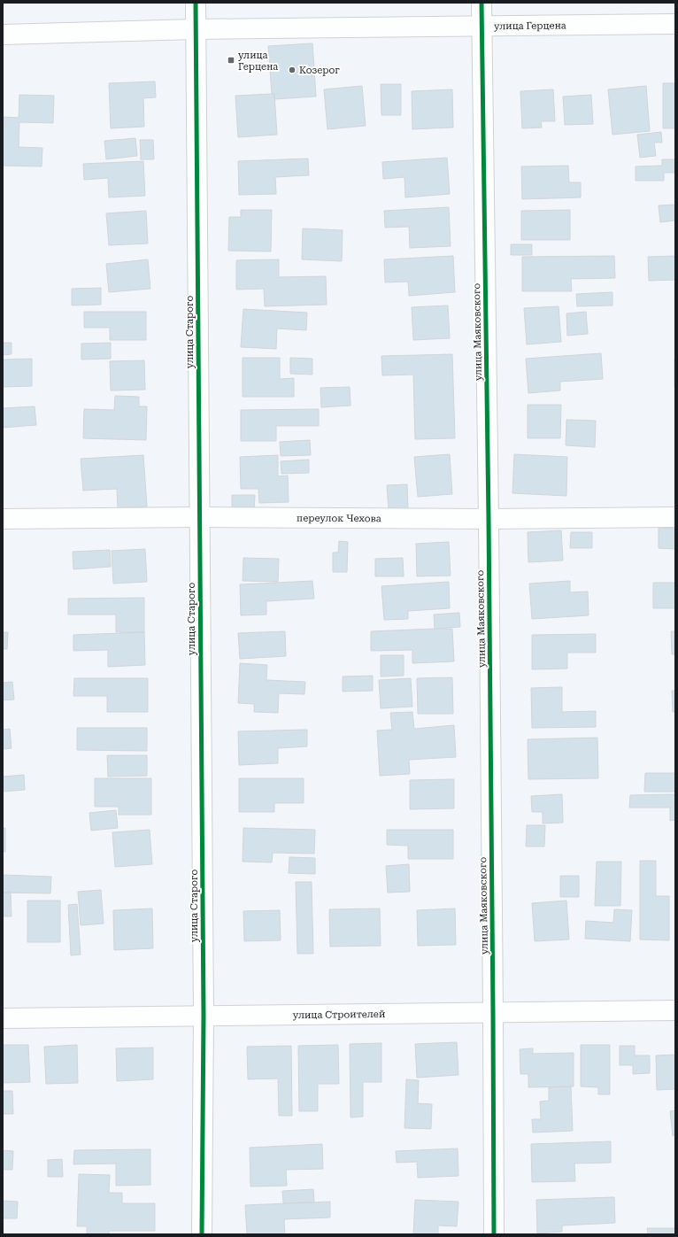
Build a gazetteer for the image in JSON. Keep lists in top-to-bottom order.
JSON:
{
  "streets": {
    "street": [
      "улица Герцена",
      "улица Старого",
      "улица Маяковского",
      "переулок Чехова",
      "улица Строителей"
    ]
  },
  "crossings": [
    ["улица Герцена", "улица Старого"],
    ["улица Герцена", "улица Маяковского"],
    ["улица Старого", "переулок Чехова"],
    ["улица Старого", "улица Строителей"],
    ["улица Маяковского", "переулок Чехова"],
    ["улица Маяковского", "улица Строителей"]
  ],
  "places": {
    "transit": ["улица Герцена"],
    "other": ["Козерог"]
  }
}
